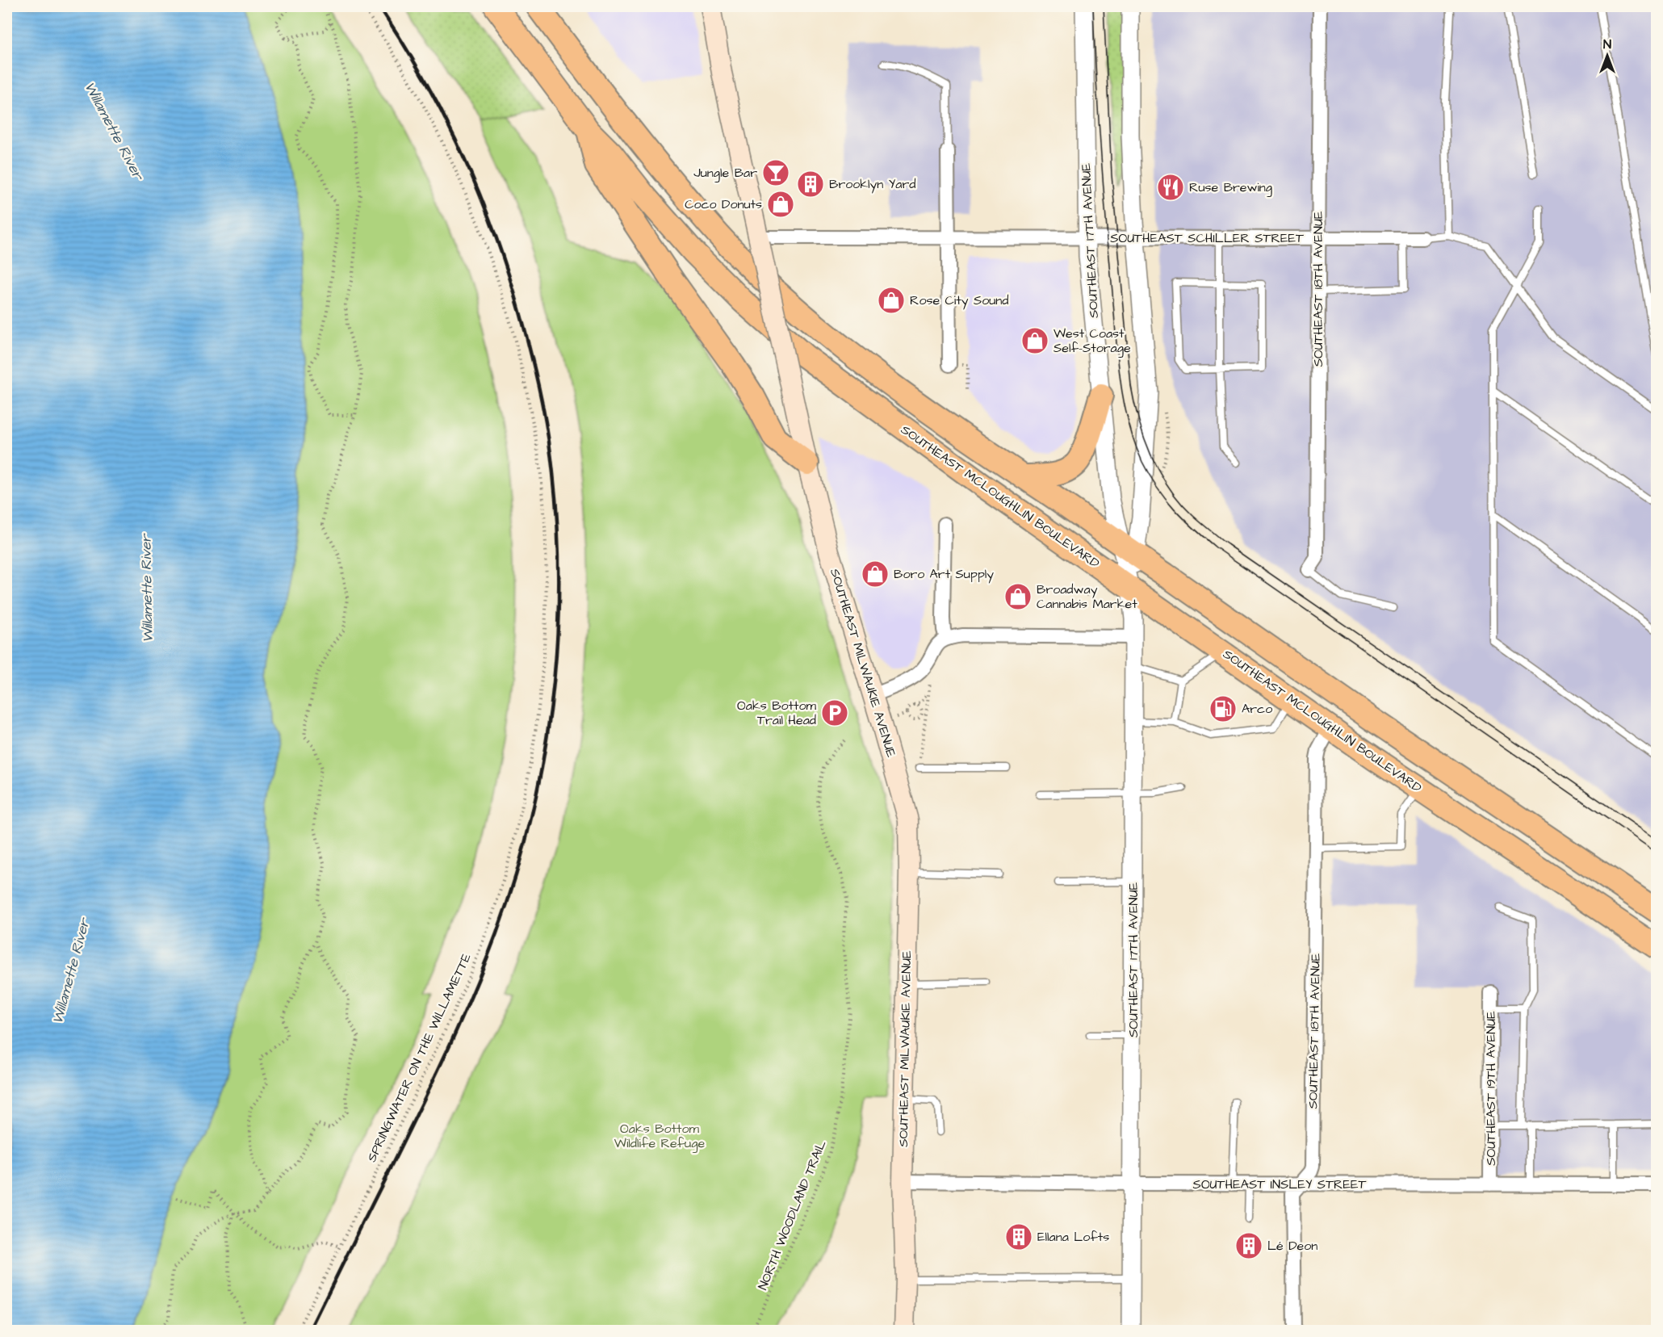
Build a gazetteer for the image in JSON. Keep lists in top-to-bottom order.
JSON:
{
  "streets": {
    "highway": ["SOUTHEAST MCLOUGHLIN BOULEVARD"],
    "main road": ["SOUTHEAST MILWAUKIE AVENUE"],
    "street": [
      "SOUTHEAST SCHILLER STREET",
      "SOUTHEAST 17TH AVENUE",
      "SOUTHEAST 18TH AVENUE",
      "SOUTHEAST 19TH AVENUE",
      "SOUTHEAST INSLEY STREET"
    ],
    "path": ["SPRINGWATER ON THE WILLAMETTE", "NORTH WOODLAND TRAIL"]
  },
  "crossings": [
    ["SOUTHEAST SCHILLER STREET", "SOUTHEAST 17TH AVENUE"],
    ["SOUTHEAST SCHILLER STREET", "SOUTHEAST 18TH AVENUE"],
    ["SOUTHEAST SCHILLER STREET", "SOUTHEAST MILWAUKIE AVENUE"],
    ["SOUTHEAST 17TH AVENUE", "SOUTHEAST MCLOUGHLIN BOULEVARD"],
    ["SOUTHEAST 17TH AVENUE", "SOUTHEAST INSLEY STREET"],
    ["SOUTHEAST 18TH AVENUE", "SOUTHEAST MCLOUGHLIN BOULEVARD"],
    ["SOUTHEAST 18TH AVENUE", "SOUTHEAST INSLEY STREET"],
    ["SOUTHEAST MILWAUKIE AVENUE", "SOUTHEAST INSLEY STREET"],
    ["SOUTHEAST 19TH AVENUE", "SOUTHEAST INSLEY STREET"]
  ],
  "water": ["Willamette River"],
  "parks": ["Oaks Bottom Wildlife Refuge"],
  "places": {
    "bar": ["Jungle Bar"],
    "building": ["Brooklyn Yard", "Ellana Lofts", "Lé Deon"],
    "restaurant": ["Ruse Brewing"],
    "shop": [
      "Coco Donuts",
      "Rose City Sound",
      "West Coast Self-Storage",
      "Boro Art Supply",
      "Broadway Cannabis Market"
    ],
    "fuel station": ["Arco"],
    "parking": ["Oaks Bottom Trail Head"]
  },
  "north": "top"
}
